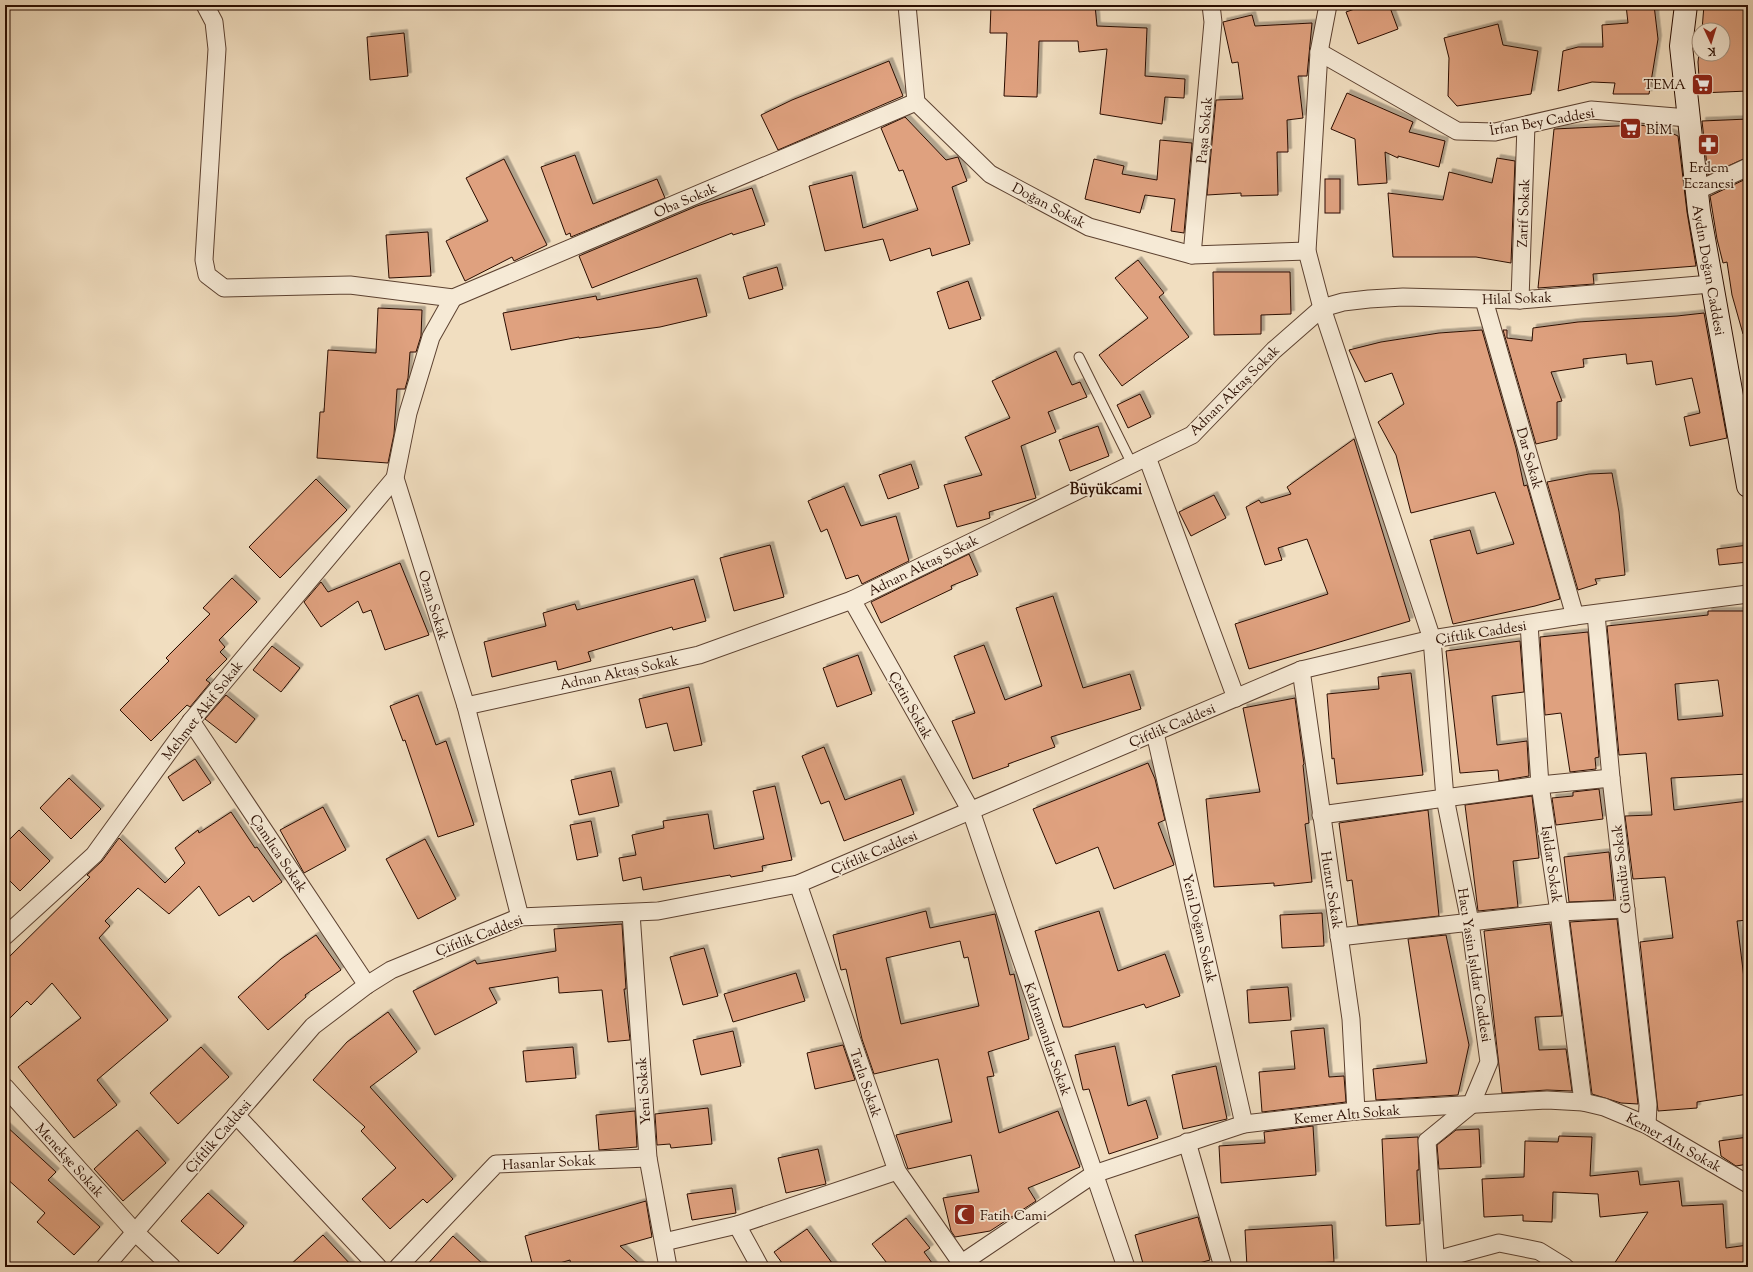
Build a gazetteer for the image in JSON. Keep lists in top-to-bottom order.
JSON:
{
  "streets": {
    "main road": ["Aydın Doğan Caddesi"],
    "street": [
      "İrfan Bey Caddesi",
      "Paşa Sokak",
      "Oba Sokak",
      "Doğan Sokak",
      "Zarif Sokak",
      "Hilal Sokak",
      "Adnan Aktaş Sokak",
      "Dar Sokak",
      "Ozan Sokak",
      "Çiftlik Caddesi",
      "Çetin Sokak",
      "Mehmet Akif Sokak",
      "Çamlıca Sokak",
      "Işıldar Sokak",
      "Gündüz Sokak",
      "Huzur Sokak",
      "Yeni Doğan Sokak",
      "Hacı Yasin Işıldar Caddesi",
      "Kahramanlar Sokak",
      "Tarla Sokak",
      "Yeni Sokak",
      "Kemer Altı Sokak",
      "Menekşe Sokak",
      "Hasanlar Sokak"
    ]
  },
  "crossings": [
    ["İrfan Bey Caddesi", "Zarif Sokak"],
    ["İrfan Bey Caddesi", "Aydın Doğan Caddesi"],
    ["İrfan Bey Caddesi", "Hacı Yasin Işıldar Caddesi"],
    ["Paşa Sokak", "Doğan Sokak"],
    ["Oba Sokak", "Doğan Sokak"],
    ["Oba Sokak", "Ozan Sokak"],
    ["Doğan Sokak", "Hacı Yasin Işıldar Caddesi"],
    ["Zarif Sokak", "Hilal Sokak"],
    ["Aydın Doğan Caddesi", "Hilal Sokak"],
    ["Hilal Sokak", "Adnan Aktaş Sokak"],
    ["Hilal Sokak", "Dar Sokak"],
    ["Hilal Sokak", "Hacı Yasin Işıldar Caddesi"],
    ["Adnan Aktaş Sokak", "Ozan Sokak"],
    ["Adnan Aktaş Sokak", "Çetin Sokak"],
    ["Adnan Aktaş Sokak", "Hacı Yasin Işıldar Caddesi"],
    ["Dar Sokak", "Çiftlik Caddesi"],
    ["Ozan Sokak", "Çiftlik Caddesi"],
    ["Ozan Sokak", "Mehmet Akif Sokak"],
    ["Çiftlik Caddesi", "Çetin Sokak"],
    ["Çiftlik Caddesi", "Çamlıca Sokak"],
    ["Çiftlik Caddesi", "Işıldar Sokak"],
    ["Çiftlik Caddesi", "Gündüz Sokak"],
    ["Çiftlik Caddesi", "Huzur Sokak"],
    ["Çiftlik Caddesi", "Yeni Doğan Sokak"],
    ["Çiftlik Caddesi", "Hacı Yasin Işıldar Caddesi"],
    ["Çiftlik Caddesi", "Kahramanlar Sokak"],
    ["Çiftlik Caddesi", "Tarla Sokak"],
    ["Çiftlik Caddesi", "Yeni Sokak"],
    ["Çiftlik Caddesi", "Menekşe Sokak"],
    ["Çetin Sokak", "Kahramanlar Sokak"],
    ["Mehmet Akif Sokak", "Çamlıca Sokak"],
    ["Işıldar Sokak", "Kemer Altı Sokak"],
    ["Gündüz Sokak", "Kemer Altı Sokak"],
    ["Huzur Sokak", "Kemer Altı Sokak"],
    ["Yeni Doğan Sokak", "Kemer Altı Sokak"],
    ["Hacı Yasin Işıldar Caddesi", "Kemer Altı Sokak"],
    ["Kahramanlar Sokak", "Kemer Altı Sokak"],
    ["Tarla Sokak", "Kemer Altı Sokak"],
    ["Yeni Sokak", "Hasanlar Sokak"]
  ],
  "districts": ["Büyükcami"],
  "places": {
    "supermarket": ["TEMA", "BİM"],
    "pharmacy": ["Erdem Eczanesi"],
    "mosque": ["Fatih Cami"]
  },
  "north": "bottom"
}
